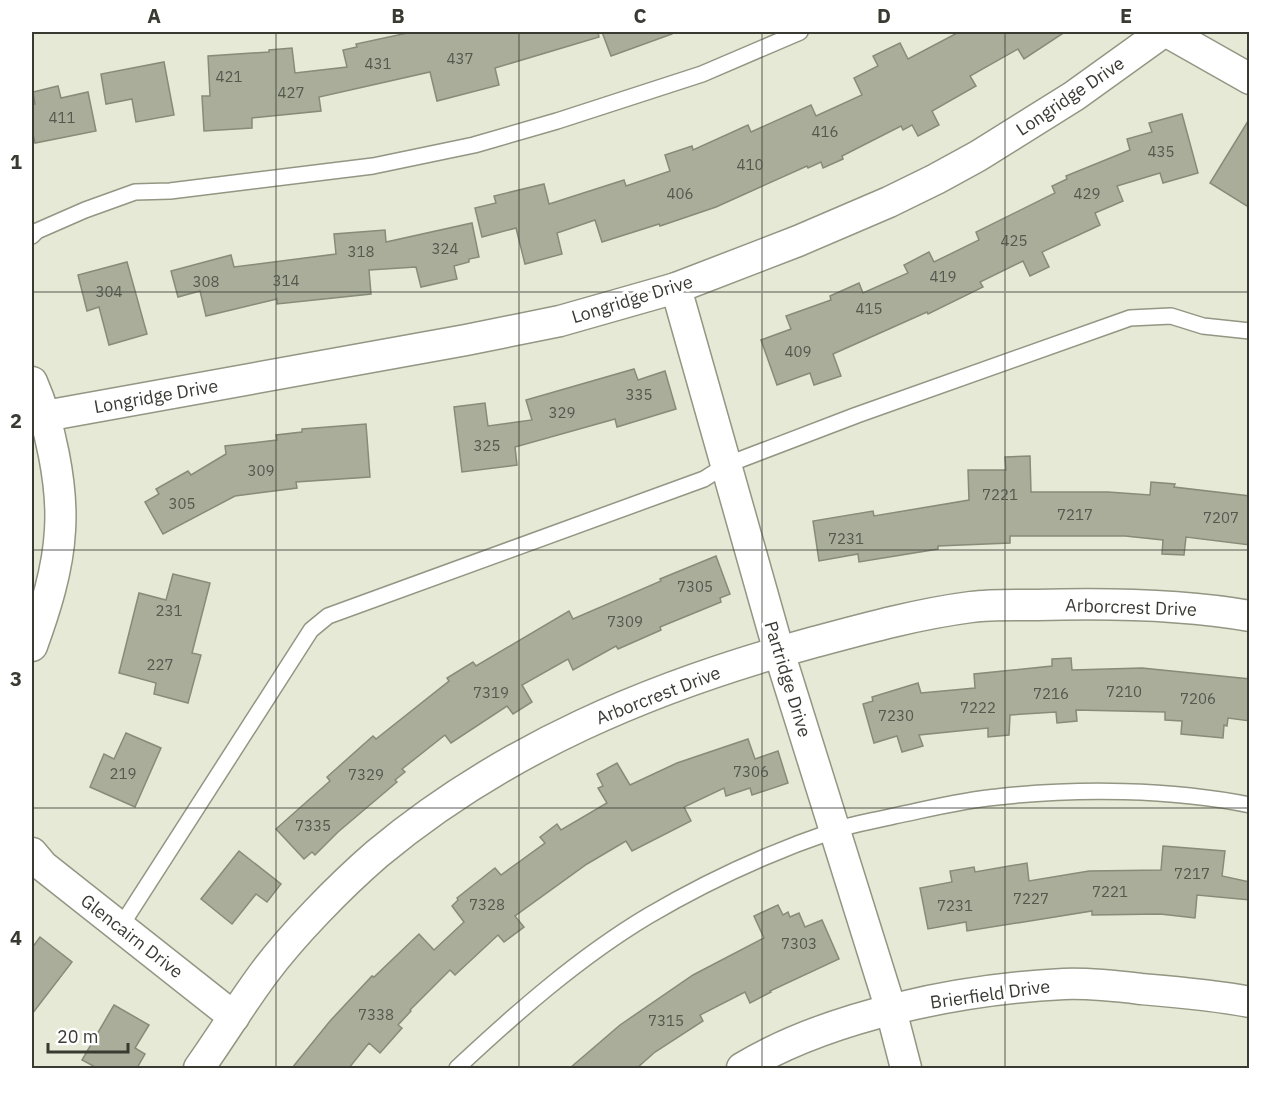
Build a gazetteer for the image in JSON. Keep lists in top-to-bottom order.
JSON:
{
  "streets": {
    "street": [
      "Longridge Drive",
      "Arborcrest Drive",
      "Partridge Drive",
      "Glencairn Drive",
      "Brierfield Drive"
    ]
  },
  "crossings": [
    ["Longridge Drive", "Partridge Drive"],
    ["Arborcrest Drive", "Partridge Drive"],
    ["Arborcrest Drive", "Glencairn Drive"],
    ["Partridge Drive", "Brierfield Drive"]
  ],
  "house_numbers": [
    "437",
    "431",
    "421",
    "427",
    "411",
    "416",
    "435",
    "410",
    "406",
    "429",
    "425",
    "324",
    "318",
    "419",
    "314",
    "308",
    "304",
    "415",
    "409",
    "335",
    "329",
    "325",
    "309",
    "7221",
    "305",
    "7217",
    "7207",
    "7231",
    "7305",
    "231",
    "7309",
    "227",
    "7210",
    "7319",
    "7216",
    "7206",
    "7222",
    "7230",
    "7306",
    "219",
    "7329",
    "7335",
    "7217",
    "7221",
    "7227",
    "7328",
    "7231",
    "7303",
    "7338",
    "7315"
  ],
  "scale_bar": "20 m",
  "grid": {
    "columns": [
      "A",
      "B",
      "C",
      "D",
      "E"
    ],
    "rows": [
      "1",
      "2",
      "3",
      "4"
    ]
  }
}
